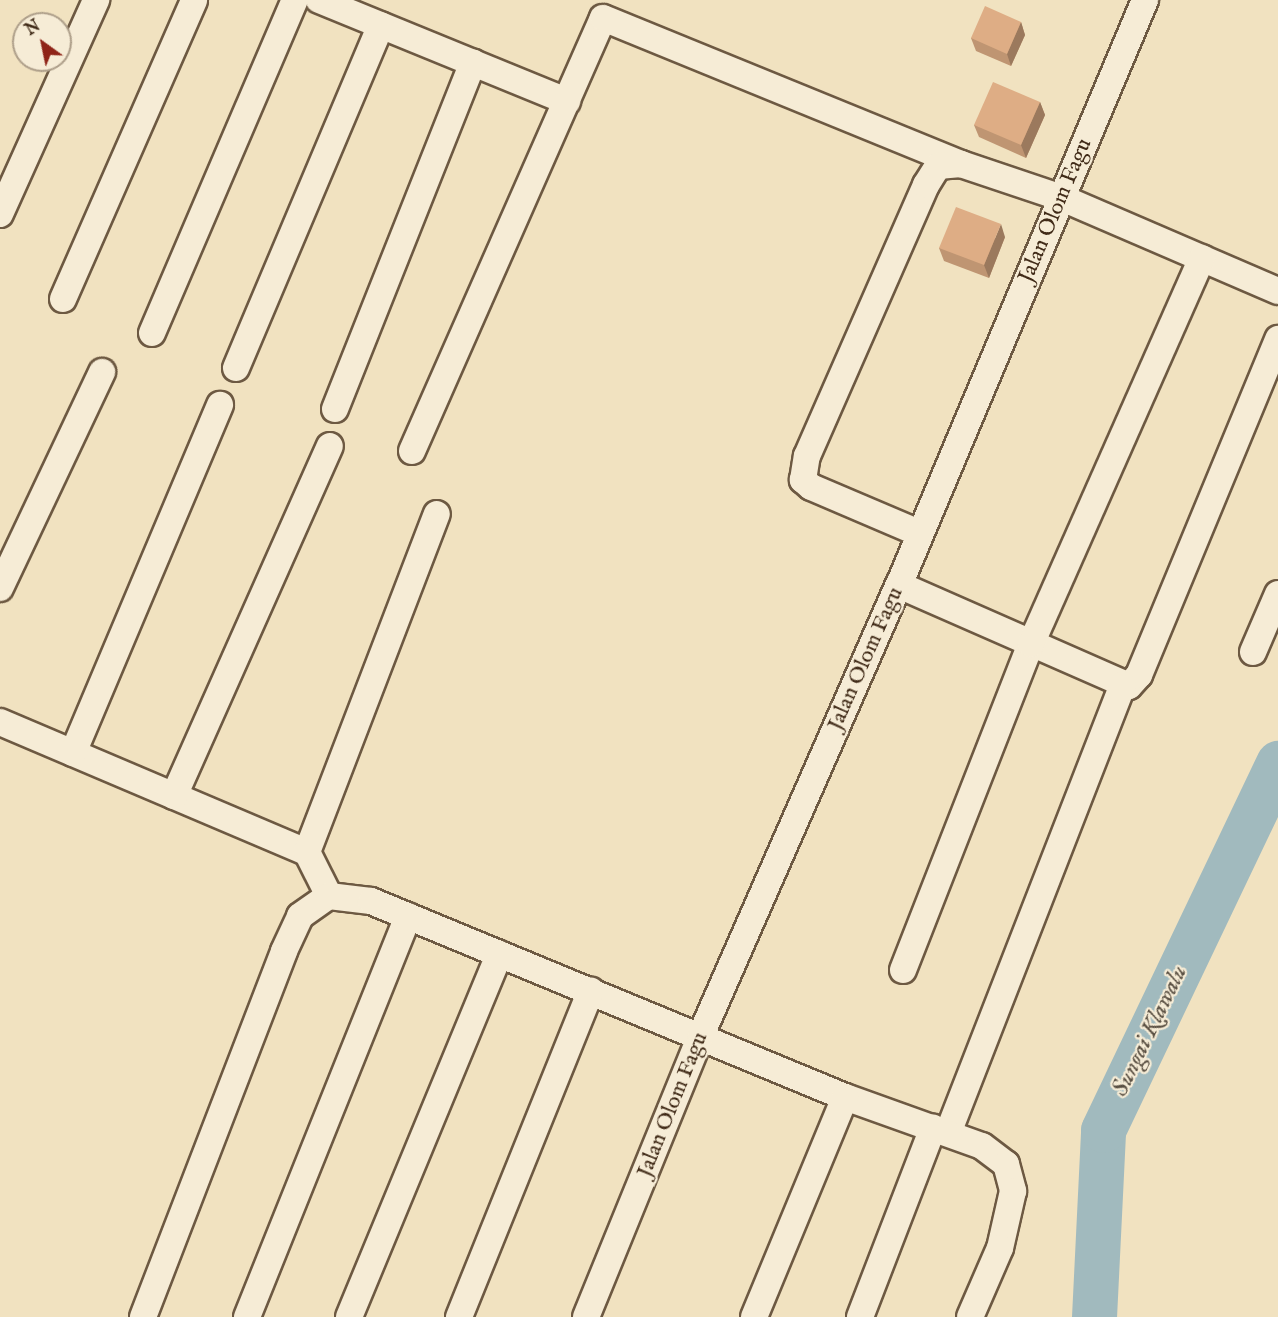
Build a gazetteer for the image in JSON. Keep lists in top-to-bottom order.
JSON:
{
  "streets": {
    "street": ["Jalan Olom Fagu"]
  },
  "water": ["Sungai Klawalu"],
  "north": "top left"
}
